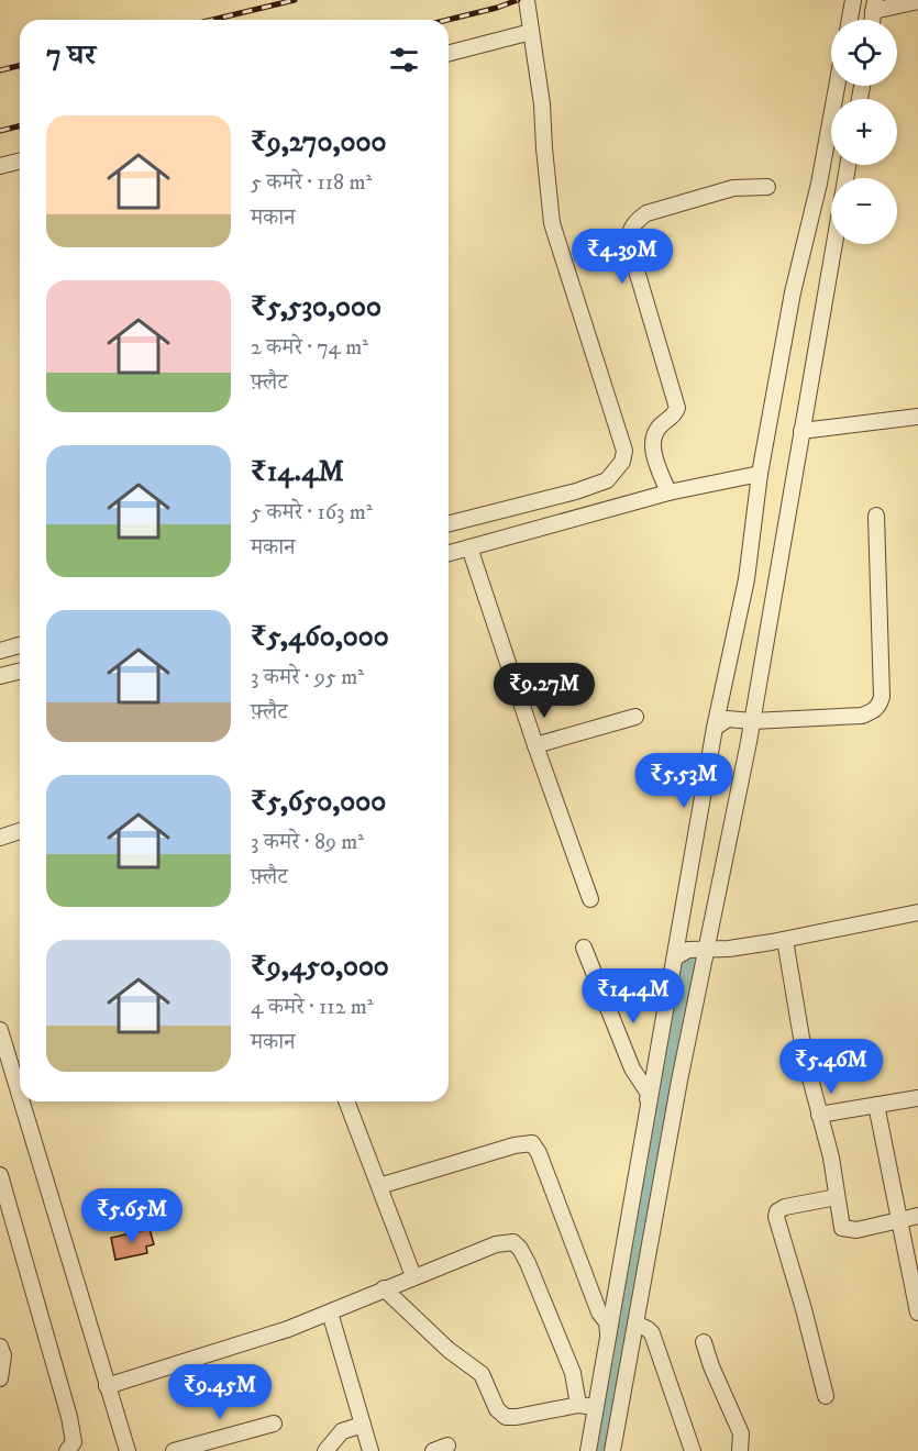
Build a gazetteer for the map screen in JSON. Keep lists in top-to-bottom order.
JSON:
{
  "page": {
    "map_buttons": ["+", "−"],
    "heading": "7 घर",
    "list": [
      {
        "name": "₹9,270,000",
        "note": "5 कमरे · 118 m² · मकान"
      },
      {
        "name": "₹5,530,000",
        "note": "2 कमरे · 74 m² · फ़्लैट"
      },
      {
        "name": "₹14.4M",
        "note": "5 कमरे · 163 m² · मकान"
      },
      {
        "name": "₹5,460,000",
        "note": "3 कमरे · 95 m² · फ़्लैट"
      },
      {
        "name": "₹5,650,000",
        "note": "3 कमरे · 89 m² · फ़्लैट"
      },
      {
        "name": "₹9,450,000",
        "note": "4 कमरे · 112 m² · मकान"
      }
    ],
    "price": [
      "₹4.39M",
      "₹9.27M",
      "₹5.53M",
      "₹14.4M",
      "₹5.46M",
      "₹5.65M",
      "₹9.45M"
    ]
  }
}
